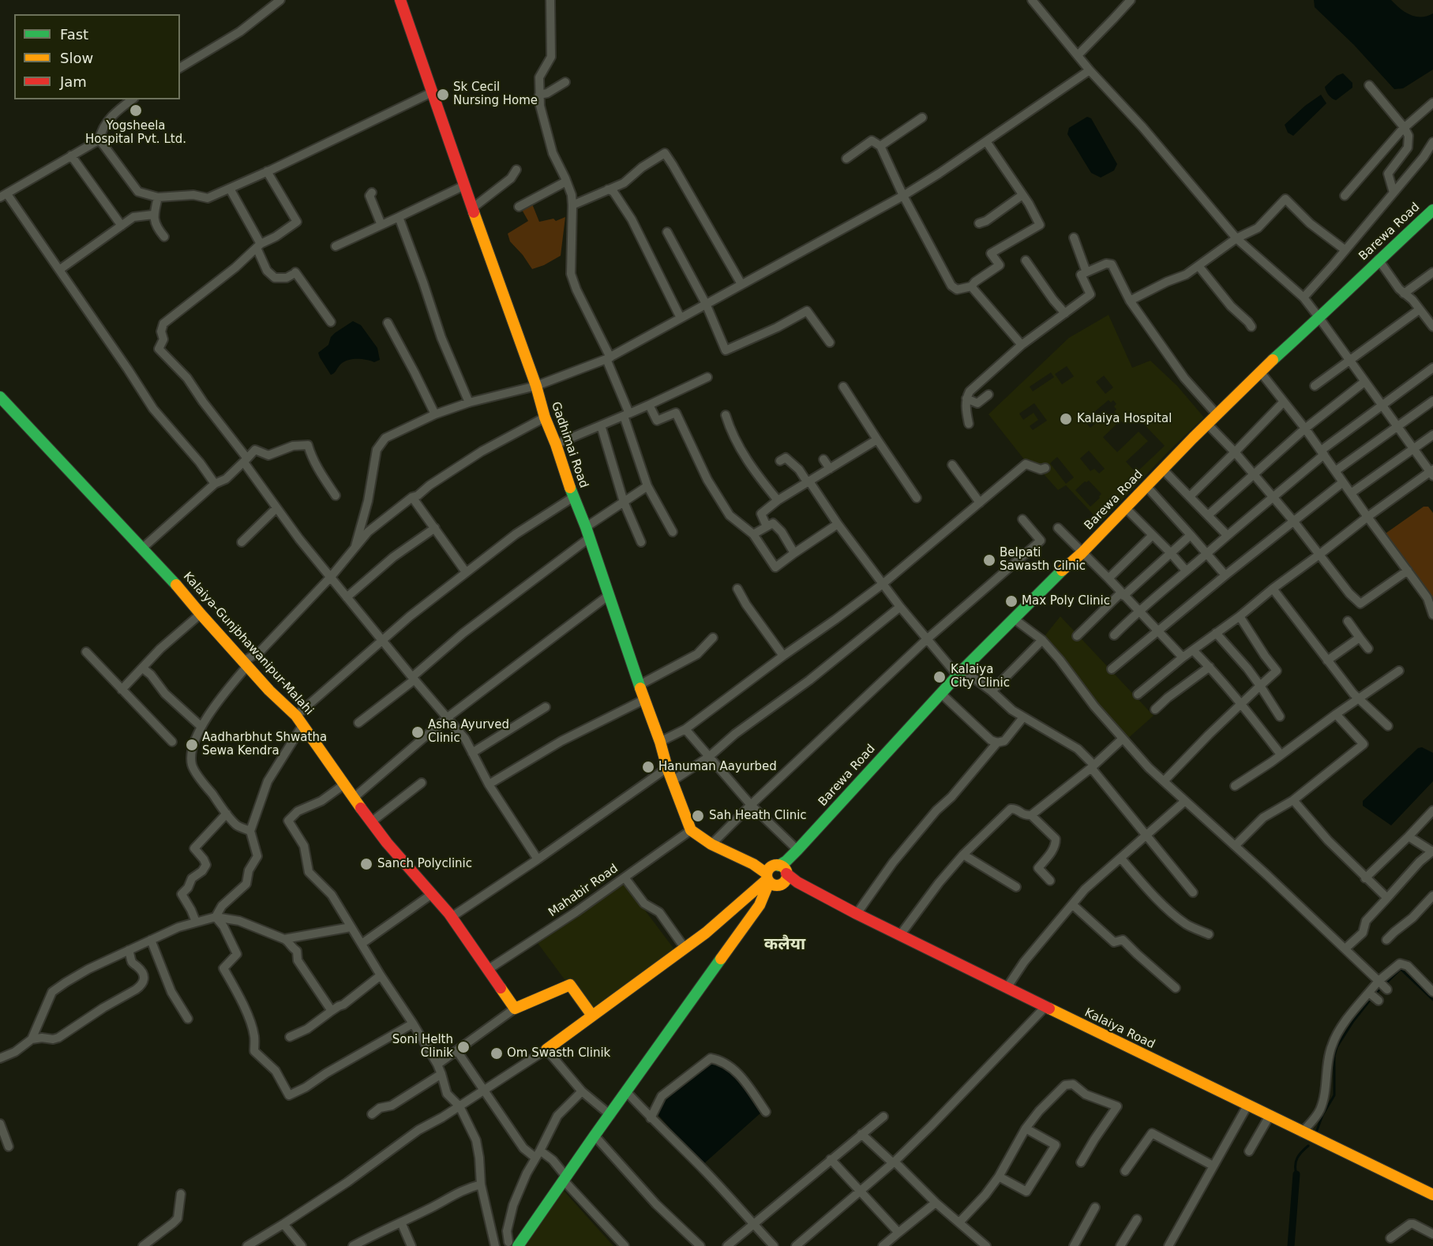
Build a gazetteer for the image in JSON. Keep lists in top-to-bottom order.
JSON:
{
  "streets": {
    "street": [
      "Barewa Road",
      "Gadhimai Road",
      "Kalaiya-Gunjbhawanipur-Malahi",
      "Mahabir Road",
      "Kalaiya Road"
    ]
  },
  "crossings": [
    ["Barewa Road", "Kalaiya Road"],
    ["Gadhimai Road", "Mahabir Road"],
    ["Kalaiya-Gunjbhawanipur-Malahi", "Mahabir Road"]
  ],
  "districts": ["कलैया"],
  "places": [
    "Sk Cecil Nursing Home",
    "Yogsheela Hospital Pvt. Ltd.",
    "Kalaiya Hospital",
    "Belpati Sawasth Cilnic",
    "Max Poly Clinic",
    "Kalaiya City Clinic",
    "Asha Ayurved Clinic",
    "Aadharbhut Shwatha Sewa Kendra",
    "Hanuman Aayurbed",
    "Sah Heath Clinic",
    "Sanch Polyclinic",
    "Soni Helth Clinik",
    "Om Swasth Clinik"
  ],
  "legend": ["Fast", "Slow", "Jam"]
}
